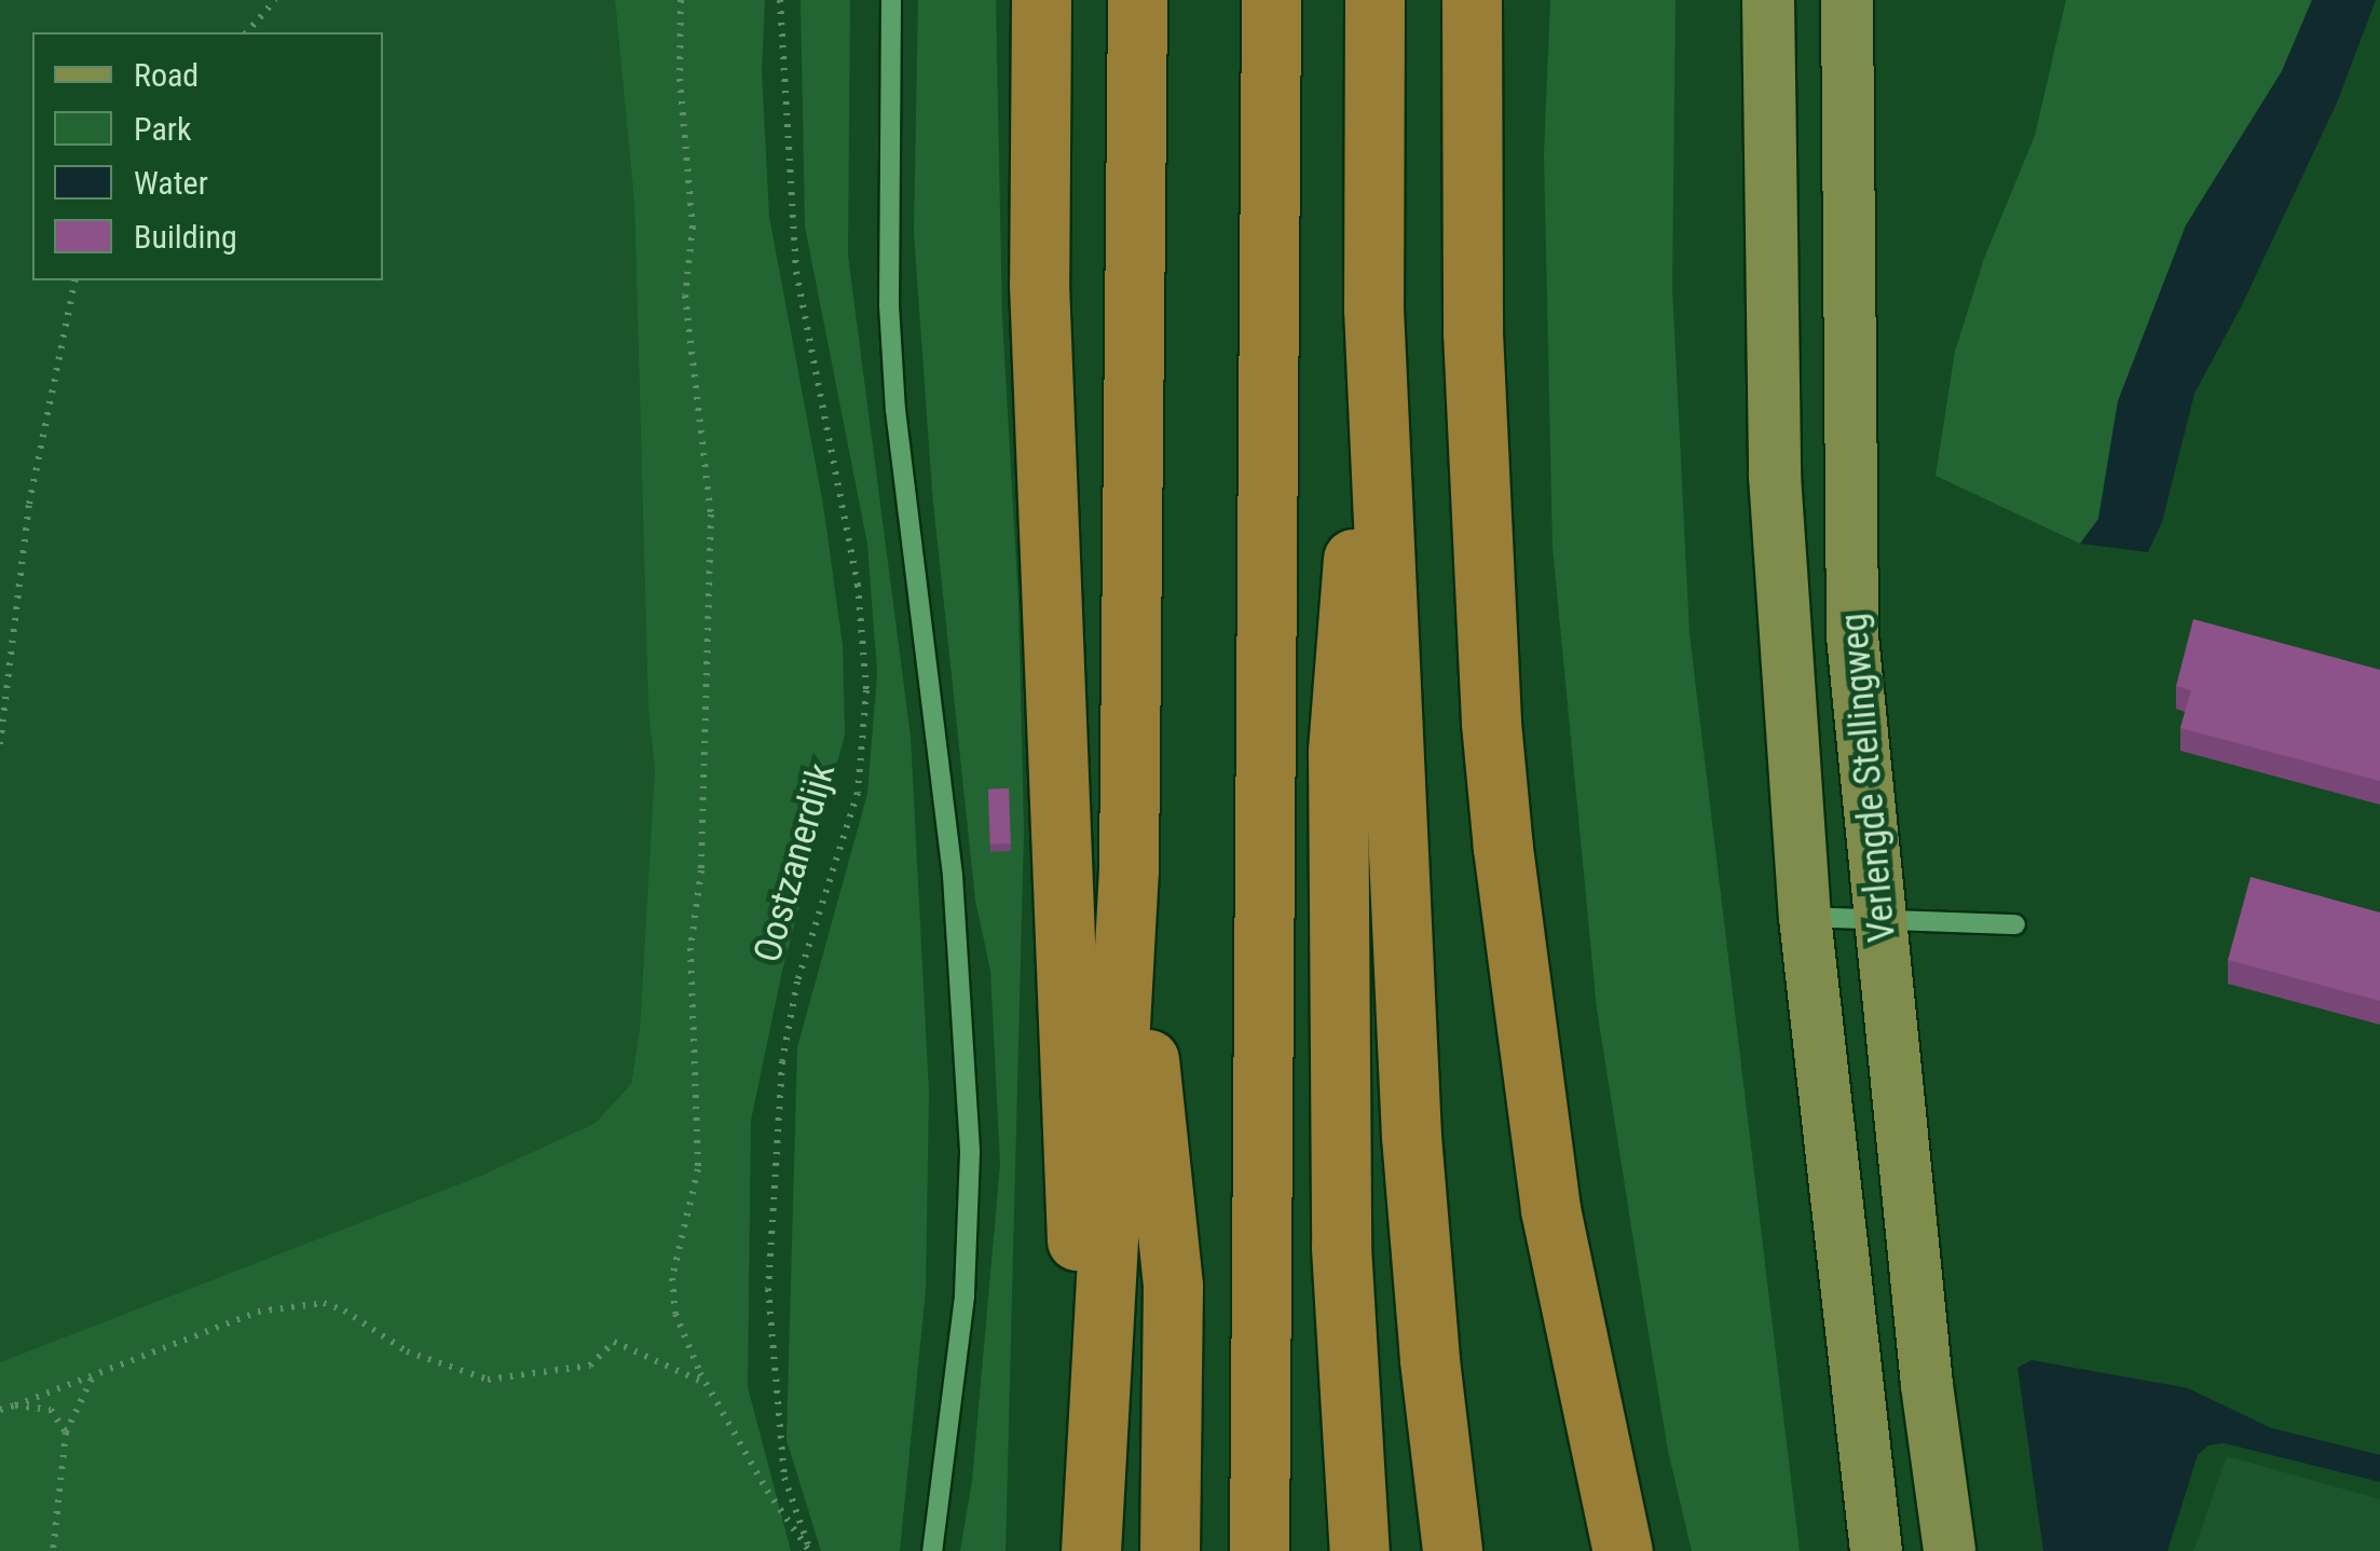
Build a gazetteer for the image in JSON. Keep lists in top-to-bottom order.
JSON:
{
  "streets": {
    "main road": ["Verlengde Stellingweg"],
    "path": ["Oostzanerdijk"]
  },
  "legend": [
    "Road",
    "Park",
    "Water",
    "Building"
  ]
}
